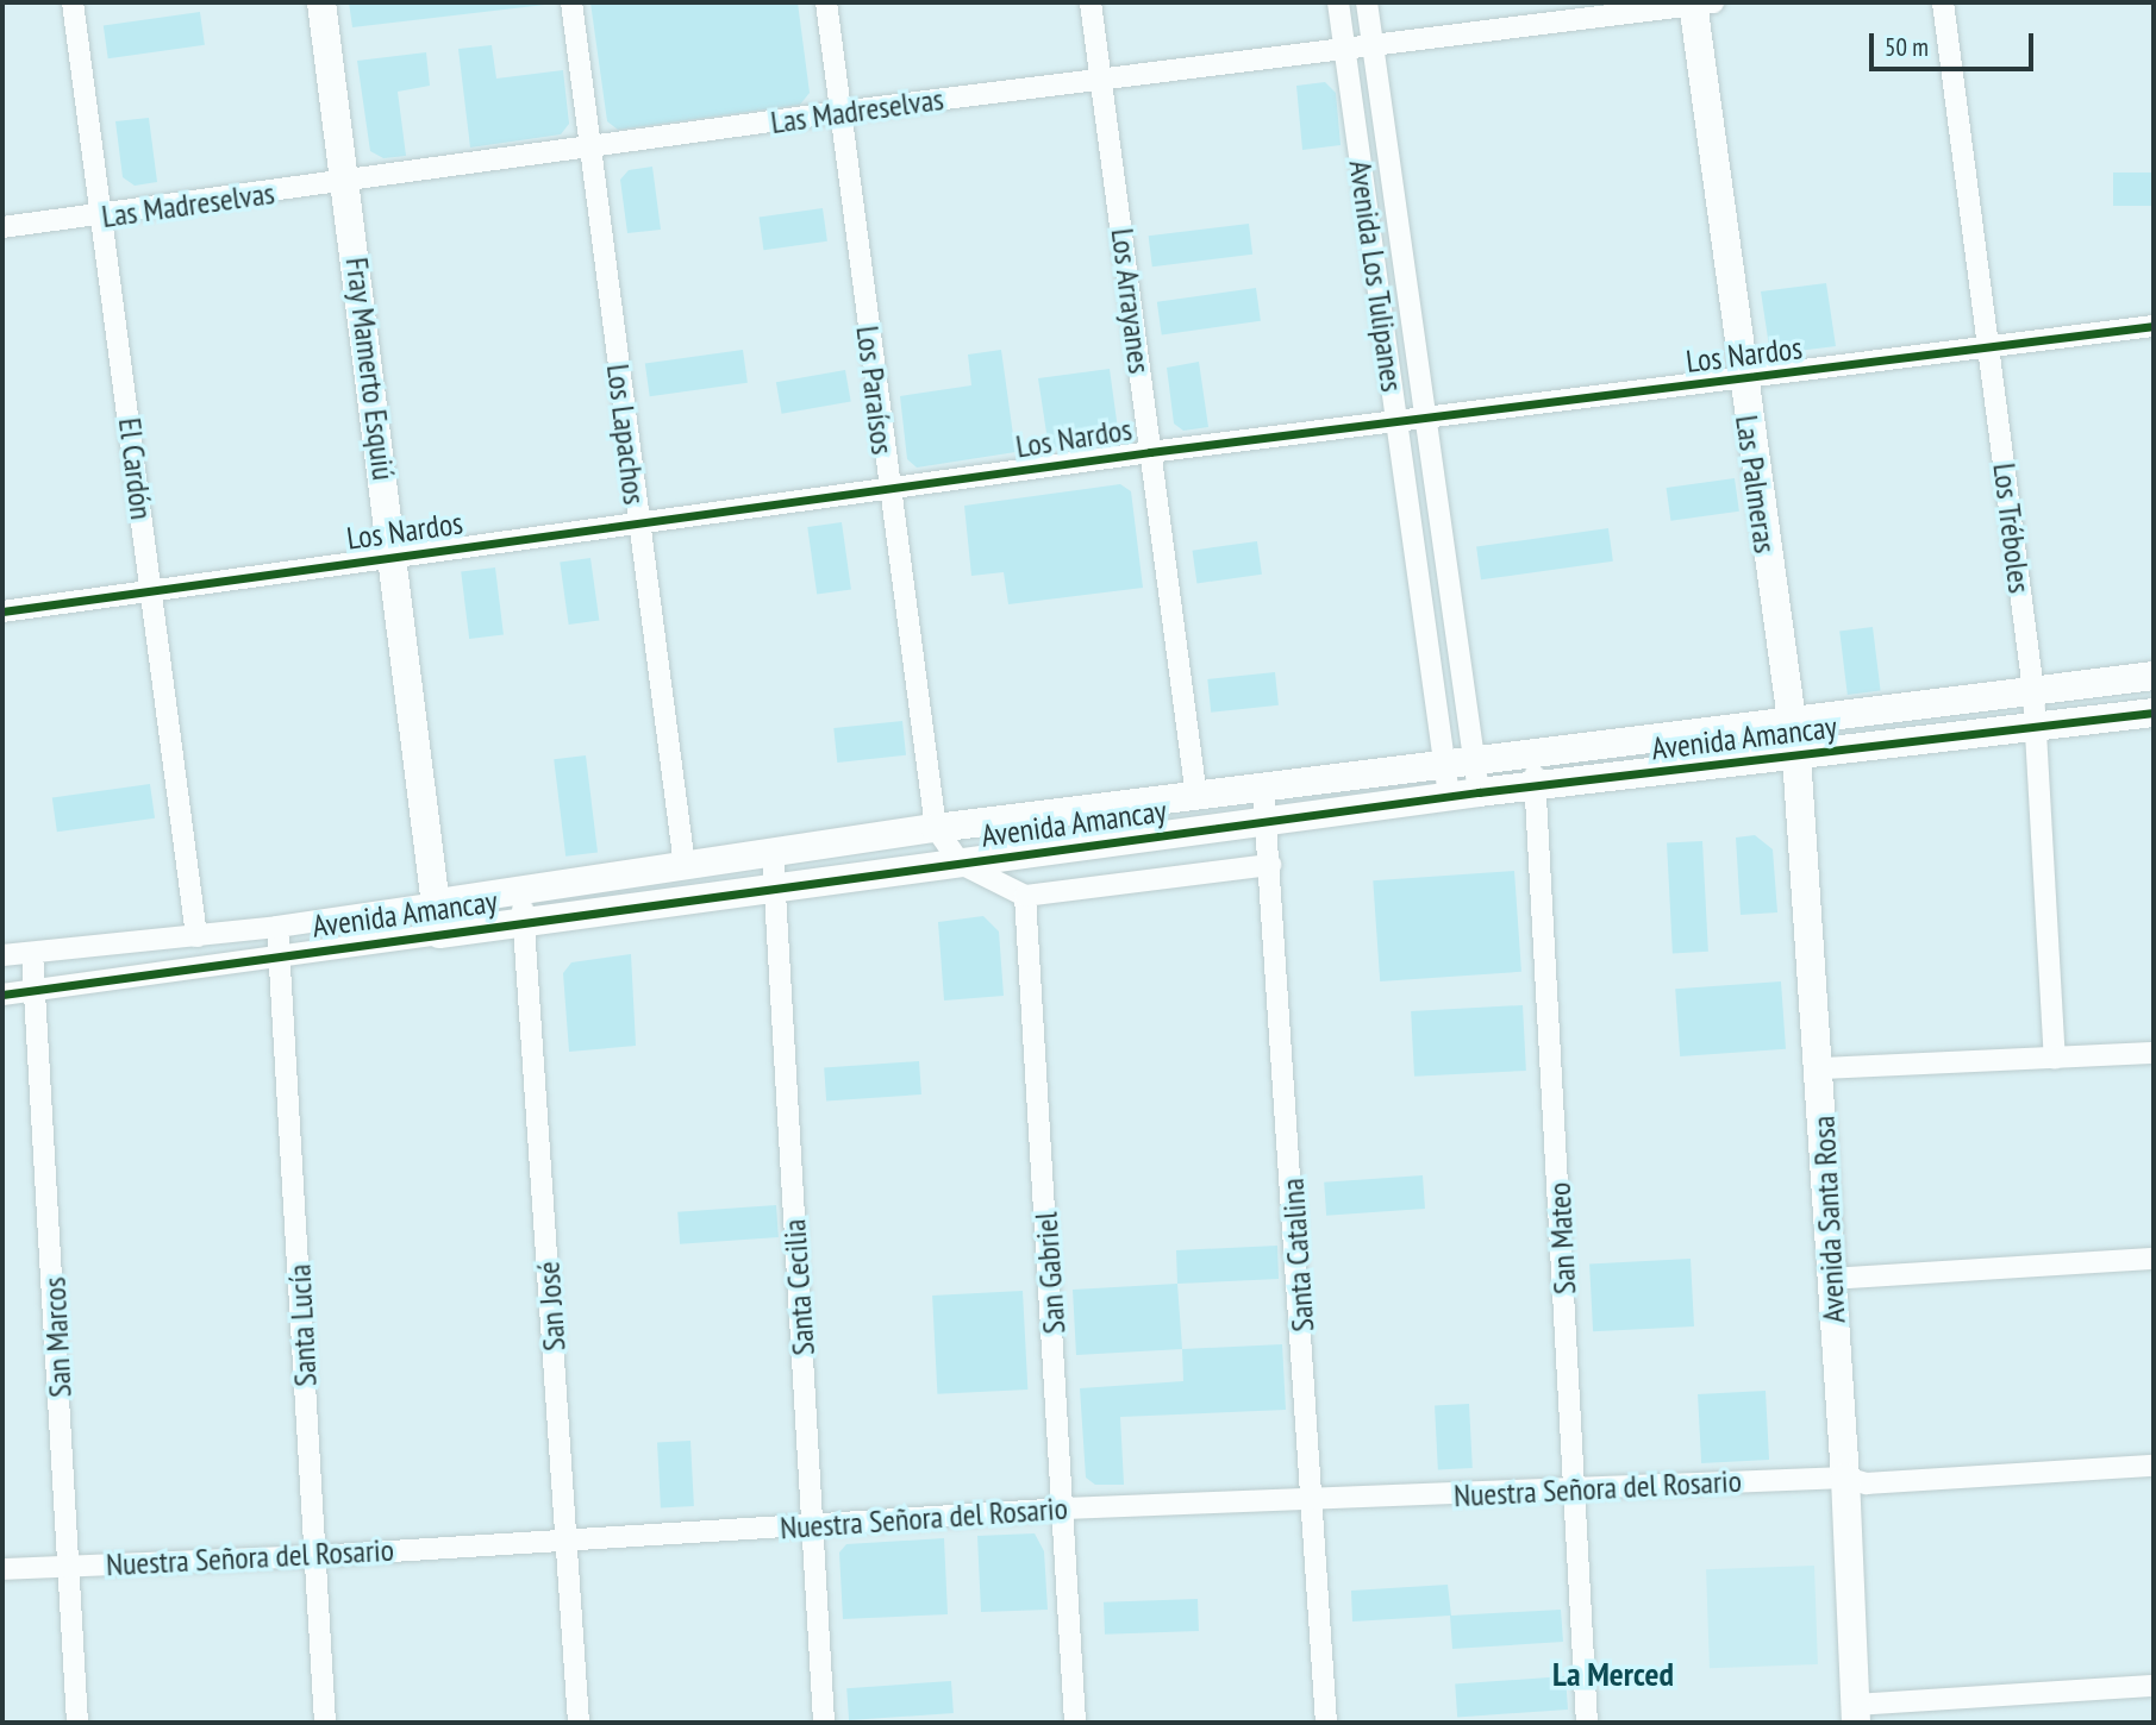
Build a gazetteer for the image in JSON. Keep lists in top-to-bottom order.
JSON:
{
  "streets": {
    "street": [
      "Las Madreselvas",
      "Avenida Los Tulipanes",
      "Los Arrayanes",
      "Los Nardos",
      "Fray Mamerto Esquiú",
      "Los Paraísos",
      "Los Lapachos",
      "El Cardón",
      "Las Palmeras",
      "Los Tréboles",
      "Avenida Amancay",
      "Avenida Santa Rosa",
      "San Mateo",
      "Santa Catalina",
      "San Gabriel",
      "Santa Cecilia",
      "San José",
      "Santa Lucía",
      "San Marcos",
      "Nuestra Señora del Rosario"
    ]
  },
  "crossings": [
    ["Las Madreselvas", "Avenida Los Tulipanes"],
    ["Las Madreselvas", "Los Arrayanes"],
    ["Las Madreselvas", "Fray Mamerto Esquiú"],
    ["Las Madreselvas", "Los Paraísos"],
    ["Las Madreselvas", "Los Lapachos"],
    ["Las Madreselvas", "El Cardón"],
    ["Las Madreselvas", "Las Palmeras"],
    ["Avenida Los Tulipanes", "Los Nardos"],
    ["Avenida Los Tulipanes", "Avenida Amancay"],
    ["Los Arrayanes", "Los Nardos"],
    ["Los Arrayanes", "Avenida Amancay"],
    ["Los Nardos", "Fray Mamerto Esquiú"],
    ["Los Nardos", "Los Paraísos"],
    ["Los Nardos", "Los Lapachos"],
    ["Los Nardos", "El Cardón"],
    ["Los Nardos", "Las Palmeras"],
    ["Los Nardos", "Los Tréboles"],
    ["Fray Mamerto Esquiú", "Avenida Amancay"],
    ["Los Paraísos", "Avenida Amancay"],
    ["Los Lapachos", "Avenida Amancay"],
    ["El Cardón", "Avenida Amancay"],
    ["Las Palmeras", "Avenida Amancay"],
    ["Las Palmeras", "Avenida Santa Rosa"],
    ["Los Tréboles", "Avenida Amancay"],
    ["Avenida Amancay", "Avenida Santa Rosa"],
    ["Avenida Amancay", "San Mateo"],
    ["Avenida Amancay", "Santa Catalina"],
    ["Avenida Amancay", "Santa Cecilia"],
    ["Avenida Amancay", "San José"],
    ["Avenida Amancay", "Santa Lucía"],
    ["Avenida Amancay", "San Marcos"],
    ["Avenida Santa Rosa", "Nuestra Señora del Rosario"],
    ["San Mateo", "Nuestra Señora del Rosario"],
    ["Santa Catalina", "Nuestra Señora del Rosario"],
    ["San Gabriel", "Nuestra Señora del Rosario"],
    ["Santa Cecilia", "Nuestra Señora del Rosario"],
    ["San José", "Nuestra Señora del Rosario"],
    ["Santa Lucía", "Nuestra Señora del Rosario"],
    ["San Marcos", "Nuestra Señora del Rosario"]
  ],
  "districts": ["La Merced"],
  "scale_bar": "50 m"
}
